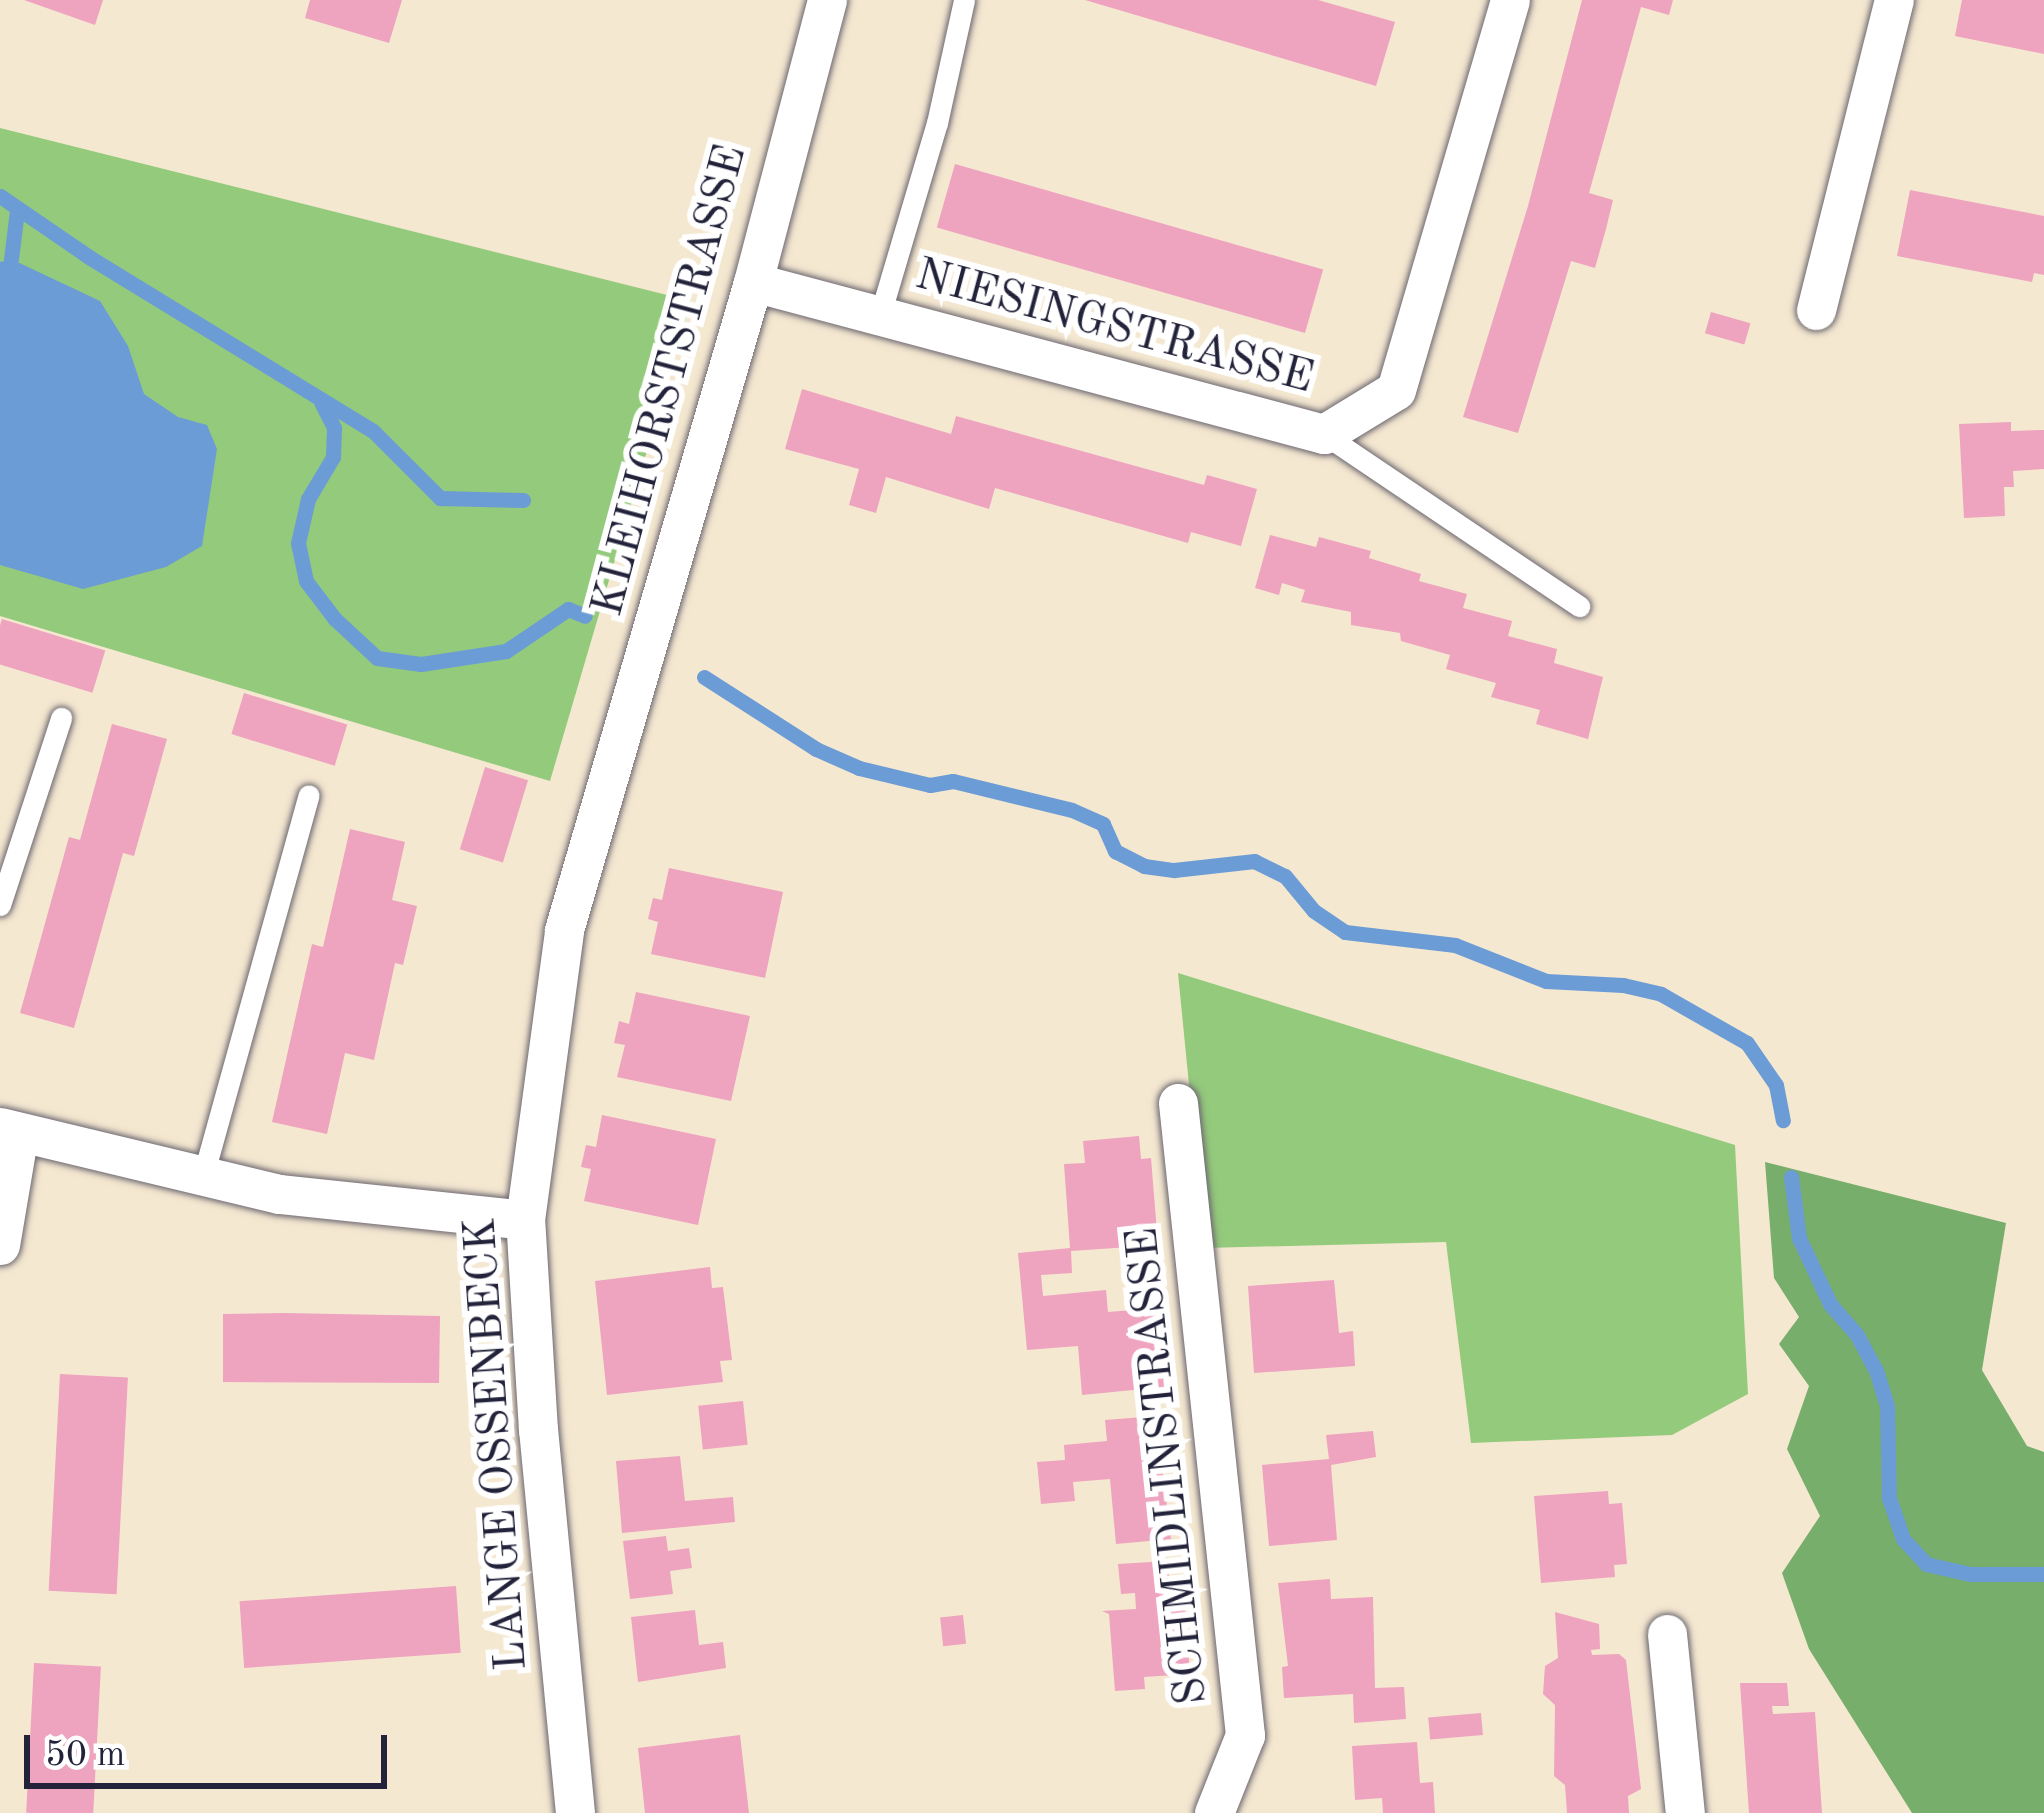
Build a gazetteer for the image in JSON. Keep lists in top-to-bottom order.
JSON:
{
  "streets": {
    "street": [
      "NIESINGSTRASSE",
      "KLEIHORSTSTRASSE",
      "LANGE OSSENBECK",
      "SCHMIDLINSTRASSE"
    ]
  },
  "crossings": [
    ["NIESINGSTRASSE", "KLEIHORSTSTRASSE"],
    ["KLEIHORSTSTRASSE", "LANGE OSSENBECK"]
  ],
  "scale_bar": "50 m"
}
